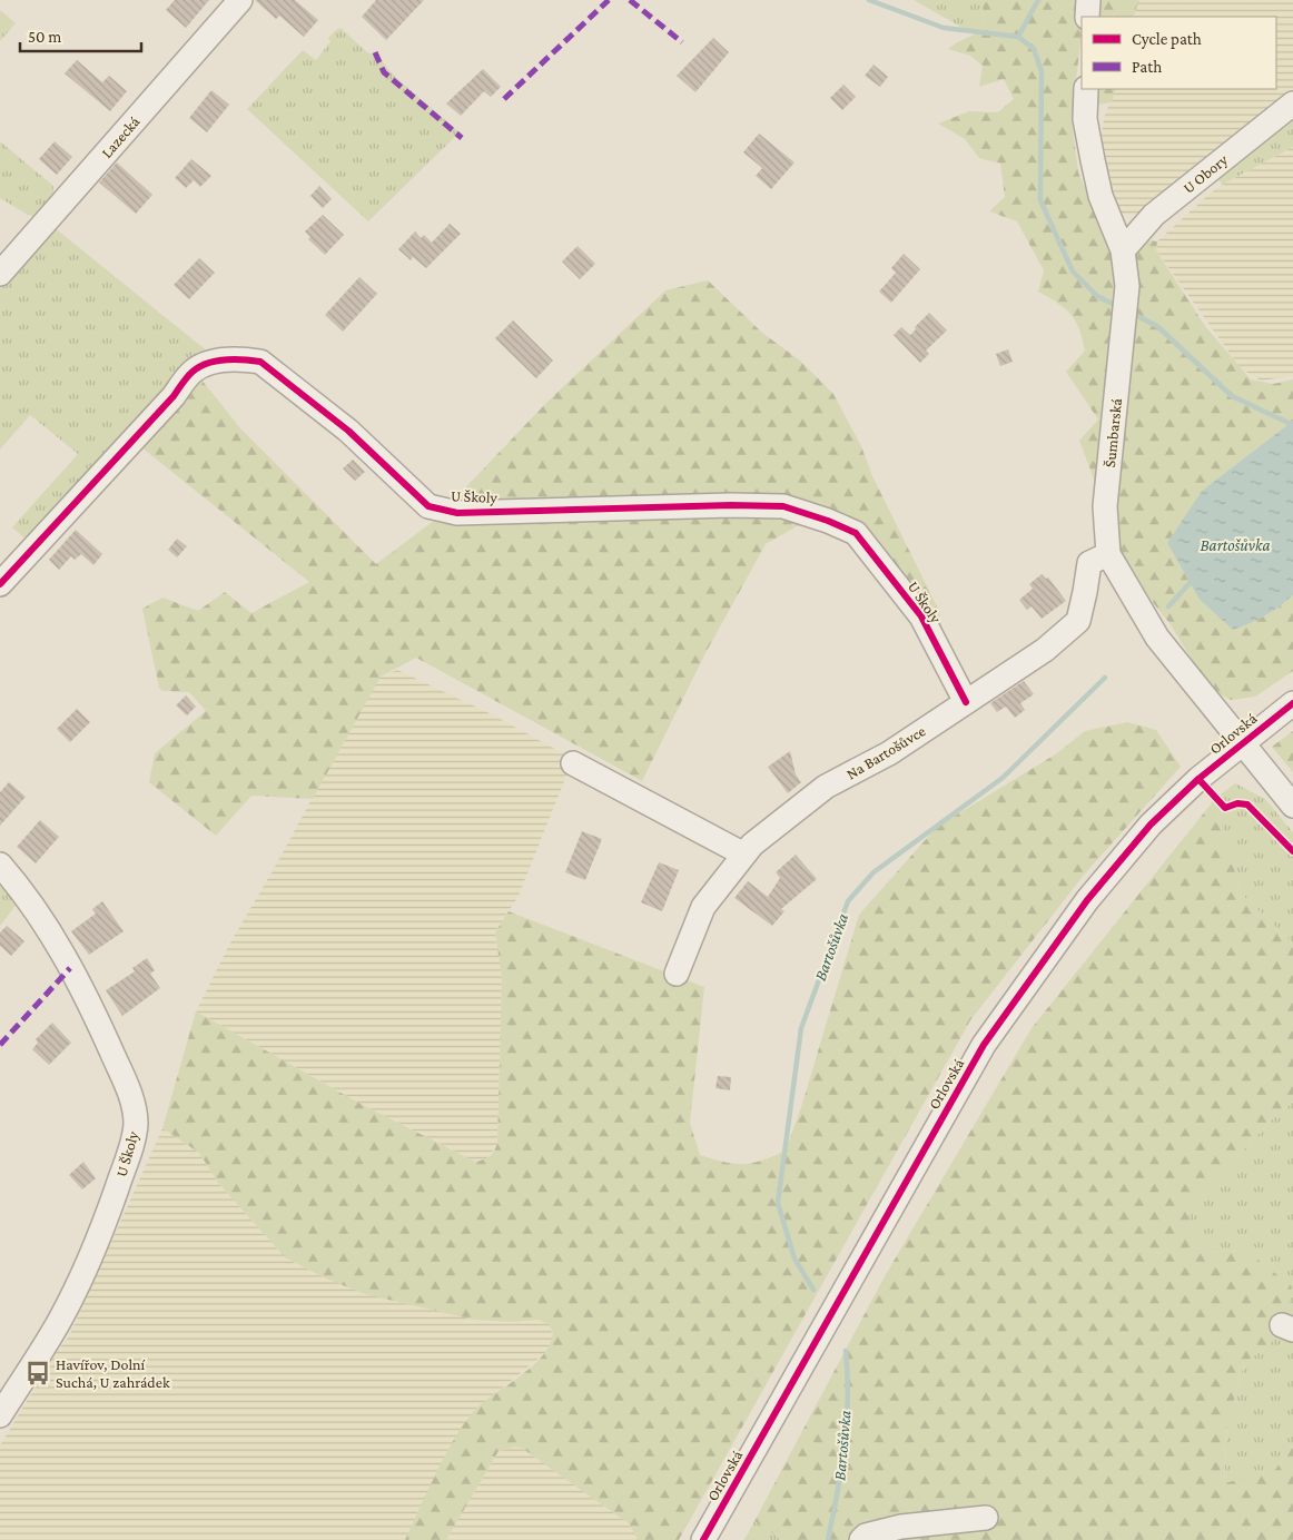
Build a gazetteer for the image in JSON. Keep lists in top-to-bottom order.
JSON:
{
  "streets": {
    "street": [
      "Lazecká",
      "U Obory",
      "Šumbarská",
      "U Školy",
      "Orlovská",
      "Na Bartošůvce"
    ]
  },
  "crossings": [
    ["U Obory", "Šumbarská"],
    ["Šumbarská", "Orlovská"],
    ["Šumbarská", "Na Bartošůvce"],
    ["U Školy", "Na Bartošůvce"]
  ],
  "water": ["Bartošůvka"],
  "places": {
    "bus stop": ["Havířov, Dolní Suchá, U zahrádek"]
  },
  "legend": ["Cycle path", "Path"],
  "scale_bar": "50 m"
}
